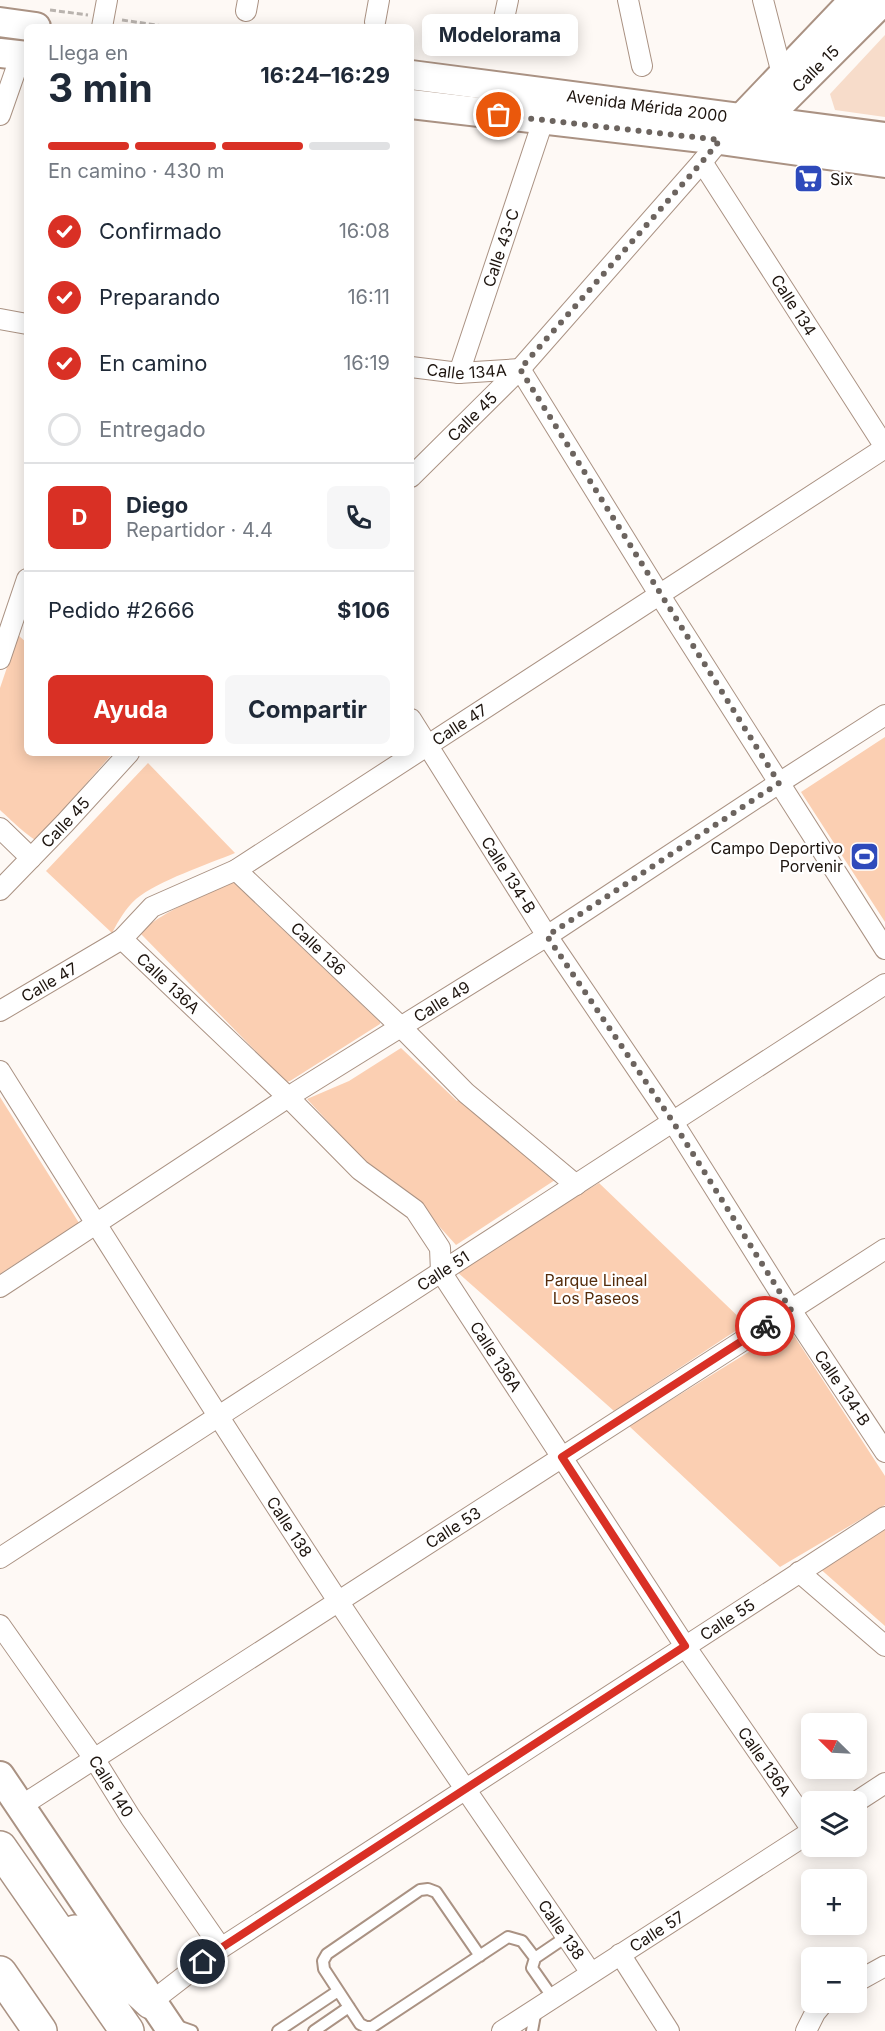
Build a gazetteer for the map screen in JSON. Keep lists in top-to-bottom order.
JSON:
{
  "streets": {
    "main road": ["Calle 15", "Avenida Mérida 2000"],
    "street": [
      "Calle 43-C",
      "Calle 134",
      "Calle 134A",
      "Calle 45",
      "Calle 47",
      "Calle 134-B",
      "Calle 136",
      "Calle 136A",
      "Calle 49",
      "Calle 51",
      "Calle 138",
      "Calle 53",
      "Calle 55",
      "Calle 140",
      "Calle 57"
    ]
  },
  "crossings": [
    ["Calle 15", "Avenida Mérida 2000"],
    ["Avenida Mérida 2000", "Calle 43-C"],
    ["Avenida Mérida 2000", "Calle 45"],
    ["Calle 43-C", "Calle 134A"],
    ["Calle 134", "Calle 45"],
    ["Calle 134", "Calle 47"],
    ["Calle 134A", "Calle 45"],
    ["Calle 134A", "Calle 47"],
    ["Calle 134A", "Calle 49"],
    ["Calle 47", "Calle 134-B"],
    ["Calle 47", "Calle 136"],
    ["Calle 47", "Calle 136A"],
    ["Calle 134-B", "Calle 49"],
    ["Calle 134-B", "Calle 51"],
    ["Calle 134-B", "Calle 53"],
    ["Calle 136", "Calle 49"],
    ["Calle 136", "Calle 51"],
    ["Calle 136A", "Calle 49"],
    ["Calle 136A", "Calle 51"],
    ["Calle 136A", "Calle 53"],
    ["Calle 136A", "Calle 55"],
    ["Calle 49", "Calle 138"],
    ["Calle 51", "Calle 138"],
    ["Calle 138", "Calle 53"],
    ["Calle 138", "Calle 55"],
    ["Calle 138", "Calle 57"],
    ["Calle 53", "Calle 140"],
    ["Calle 55", "Calle 140"]
  ],
  "parks": ["Parque Lineal Los Paseos"],
  "places": {
    "other": ["Modelorama"],
    "supermarket": ["Six"],
    "sports": ["Campo Deportivo Porvenir"]
  },
  "north": "top left",
  "page": {
    "bubble": "Modelorama",
    "heading": ["3 min", "Llega en", "16:24–16:29"],
    "panel": [
      "Diego",
      "Repartidor · 4.4",
      "Pedido #2666",
      "$106"
    ],
    "bar": "En camino · 430 m",
    "list": [
      ["Confirmado", "16:08"],
      ["Preparando", "16:11"],
      ["En camino", "16:19"],
      "Entregado"
    ],
    "round": "D",
    "buttons": ["Ayuda", "Compartir"],
    "map_buttons": ["+", "−"]
  }
}
